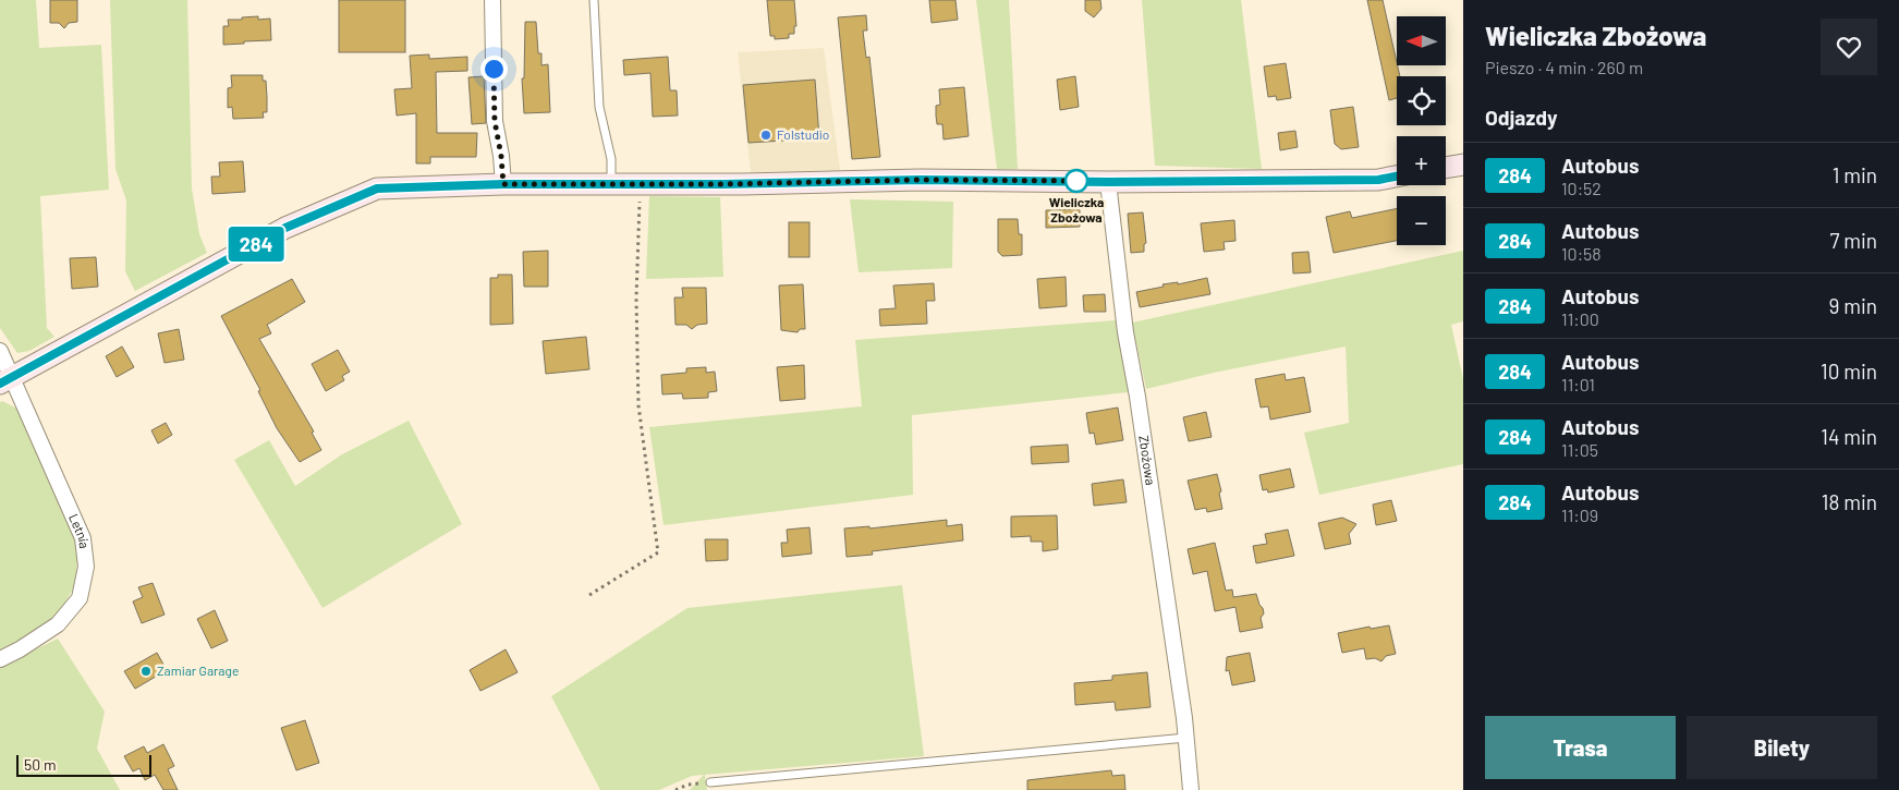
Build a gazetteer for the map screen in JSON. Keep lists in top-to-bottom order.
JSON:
{
  "streets": {
    "street": ["Zbożowa", "Letnia"]
  },
  "places": ["Folstudio", "Wieliczka Zbożowa", "Zamiar Garage"],
  "lines": ["bus line 284"],
  "scale_bar": "50 m",
  "north": "left",
  "page": {
    "on_map": "284",
    "heading": [
      ["Wieliczka Zbożowa", "Pieszo · 4 min · 260 m"],
      "Odjazdy"
    ],
    "map_buttons": ["+", "−"],
    "list": [
      {
        "mark": "284",
        "name": "Autobus",
        "note": "10:52",
        "value": "1 min"
      },
      {
        "mark": "284",
        "name": "Autobus",
        "note": "10:58",
        "value": "7 min"
      },
      {
        "mark": "284",
        "name": "Autobus",
        "note": "11:00",
        "value": "9 min"
      },
      {
        "mark": "284",
        "name": "Autobus",
        "note": "11:01",
        "value": "10 min"
      },
      {
        "mark": "284",
        "name": "Autobus",
        "note": "11:05",
        "value": "14 min"
      },
      {
        "mark": "284",
        "name": "Autobus",
        "note": "11:09",
        "value": "18 min"
      }
    ],
    "buttons": ["Trasa", "Bilety"],
    "scale": "50 m"
  }
}
